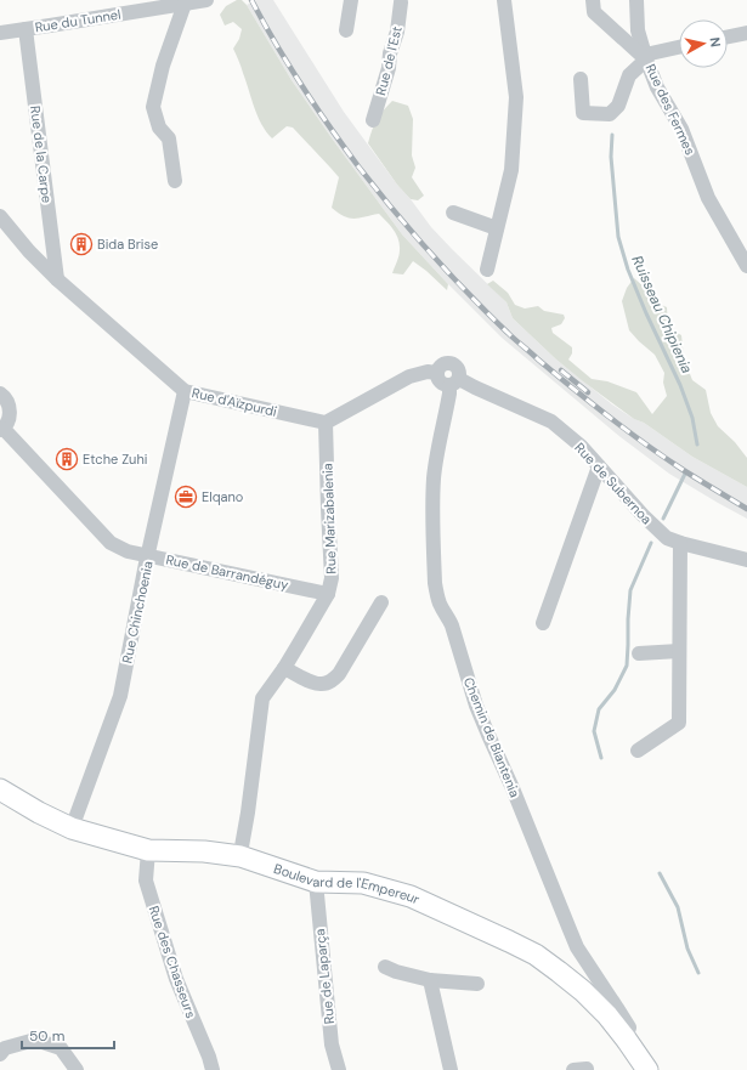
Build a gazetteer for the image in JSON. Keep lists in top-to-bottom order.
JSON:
{
  "streets": {
    "main road": ["Boulevard de l'Empereur"],
    "street": [
      "Rue du Tunnel",
      "Rue de l'Est",
      "Rue des Fermes",
      "Rue de la Carpe",
      "Rue d'Aïzpurdi",
      "Rue de Subernoa",
      "Rue Marizabalenia",
      "Rue de Barrandéguy",
      "Rue Chinchoenia",
      "Chemin de Biantenia",
      "Rue des Chasseurs",
      "Rue de Laparça"
    ]
  },
  "crossings": [
    ["Rue du Tunnel", "Rue de la Carpe"],
    ["Rue de la Carpe", "Rue d'Aïzpurdi"],
    ["Rue d'Aïzpurdi", "Rue Marizabalenia"],
    ["Rue d'Aïzpurdi", "Rue Chinchoenia"],
    ["Rue de Subernoa", "Chemin de Biantenia"],
    ["Rue Marizabalenia", "Rue de Barrandéguy"],
    ["Rue Marizabalenia", "Boulevard de l'Empereur"],
    ["Rue de Barrandéguy", "Rue Chinchoenia"],
    ["Rue Chinchoenia", "Boulevard de l'Empereur"],
    ["Chemin de Biantenia", "Boulevard de l'Empereur"],
    ["Boulevard de l'Empereur", "Rue des Chasseurs"],
    ["Boulevard de l'Empereur", "Rue de Laparça"]
  ],
  "water": ["Ruisseau Chipienia"],
  "places": {
    "building": ["Bida Brise", "Etche Zuhi"],
    "office": ["Elqano"]
  },
  "scale_bar": "50 m",
  "north": "right"
}
